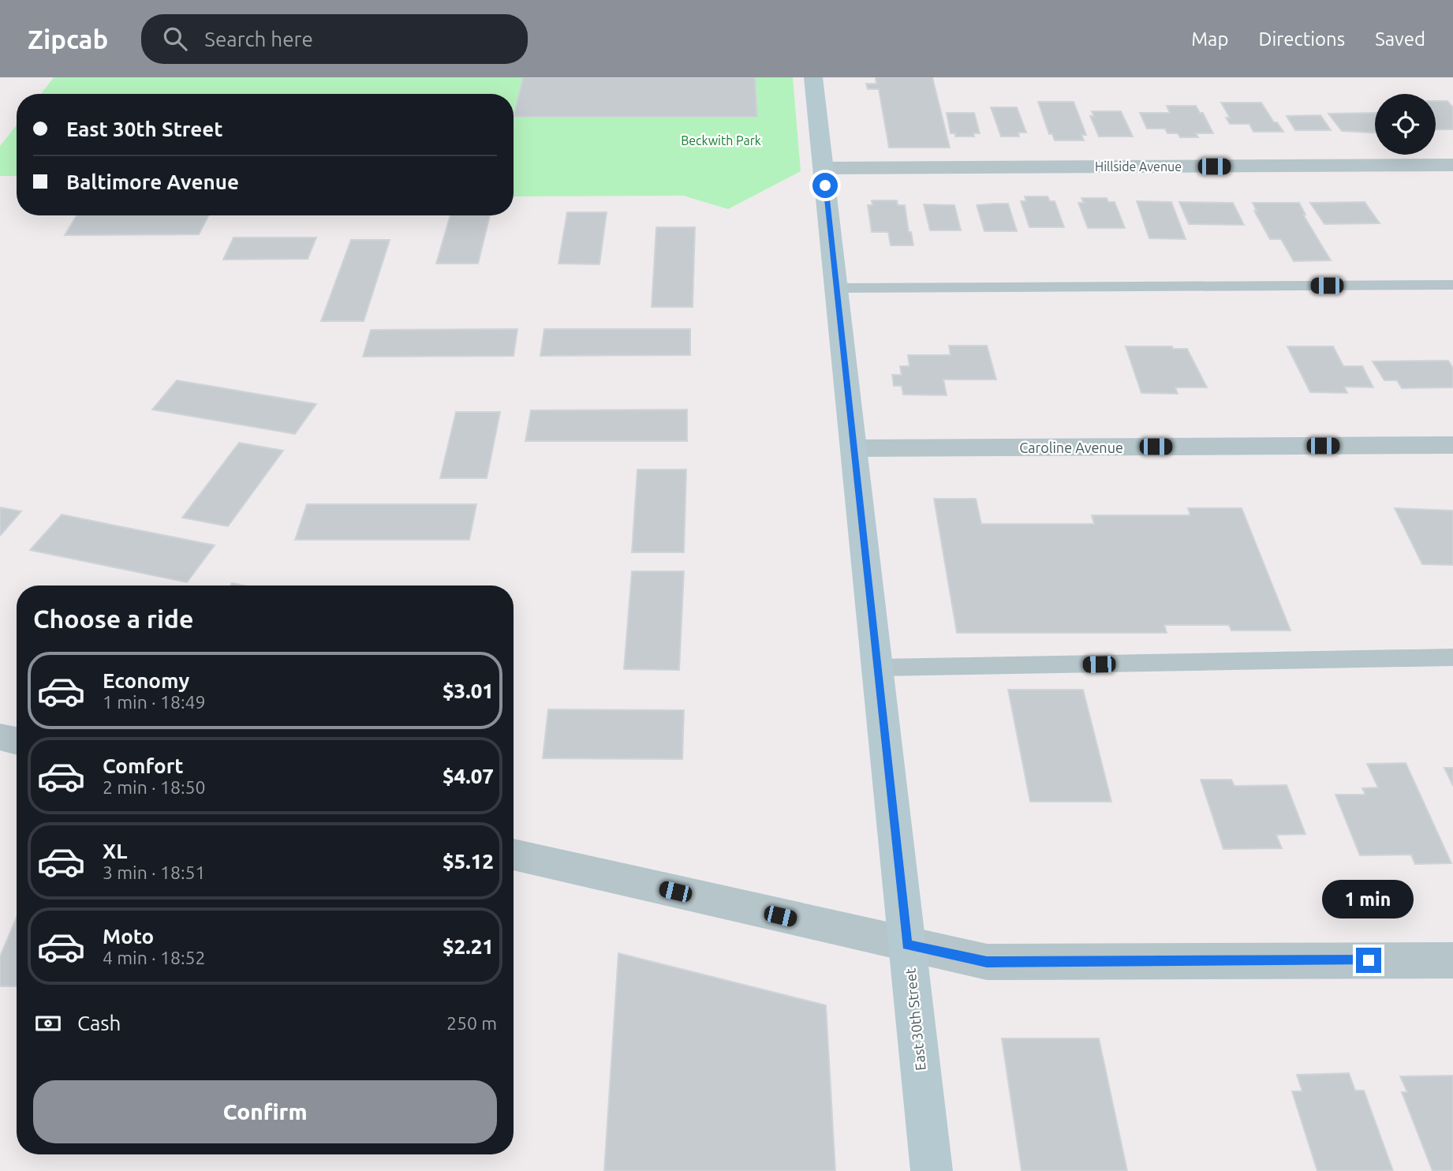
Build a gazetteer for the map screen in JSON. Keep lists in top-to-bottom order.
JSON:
{
  "streets": {
    "main road": ["East 30th Street"],
    "street": ["Hillside Avenue", "Caroline Avenue"]
  },
  "crossings": [
    ["Hillside Avenue", "East 30th Street"],
    ["Caroline Avenue", "East 30th Street"]
  ],
  "parks": ["Beckwith Park"],
  "page": {
    "header": "Zipcab",
    "search": "Search here",
    "nav": ["Map", "Directions", "Saved"],
    "banner": ["East 30th Street", "Baltimore Avenue"],
    "heading": "Choose a ride",
    "list": [
      {
        "name": "Economy",
        "note": "1 min · 18:49",
        "value": "$3.01"
      },
      {
        "name": "Comfort",
        "note": "2 min · 18:50",
        "value": "$4.07"
      },
      {
        "name": "XL",
        "note": "3 min · 18:51",
        "value": "$5.12"
      },
      {
        "name": "Moto",
        "note": "4 min · 18:52",
        "value": "$2.21"
      }
    ],
    "bubble": "1 min",
    "pay": ["Cash", "250 m"],
    "buttons": "Confirm"
  }
}
